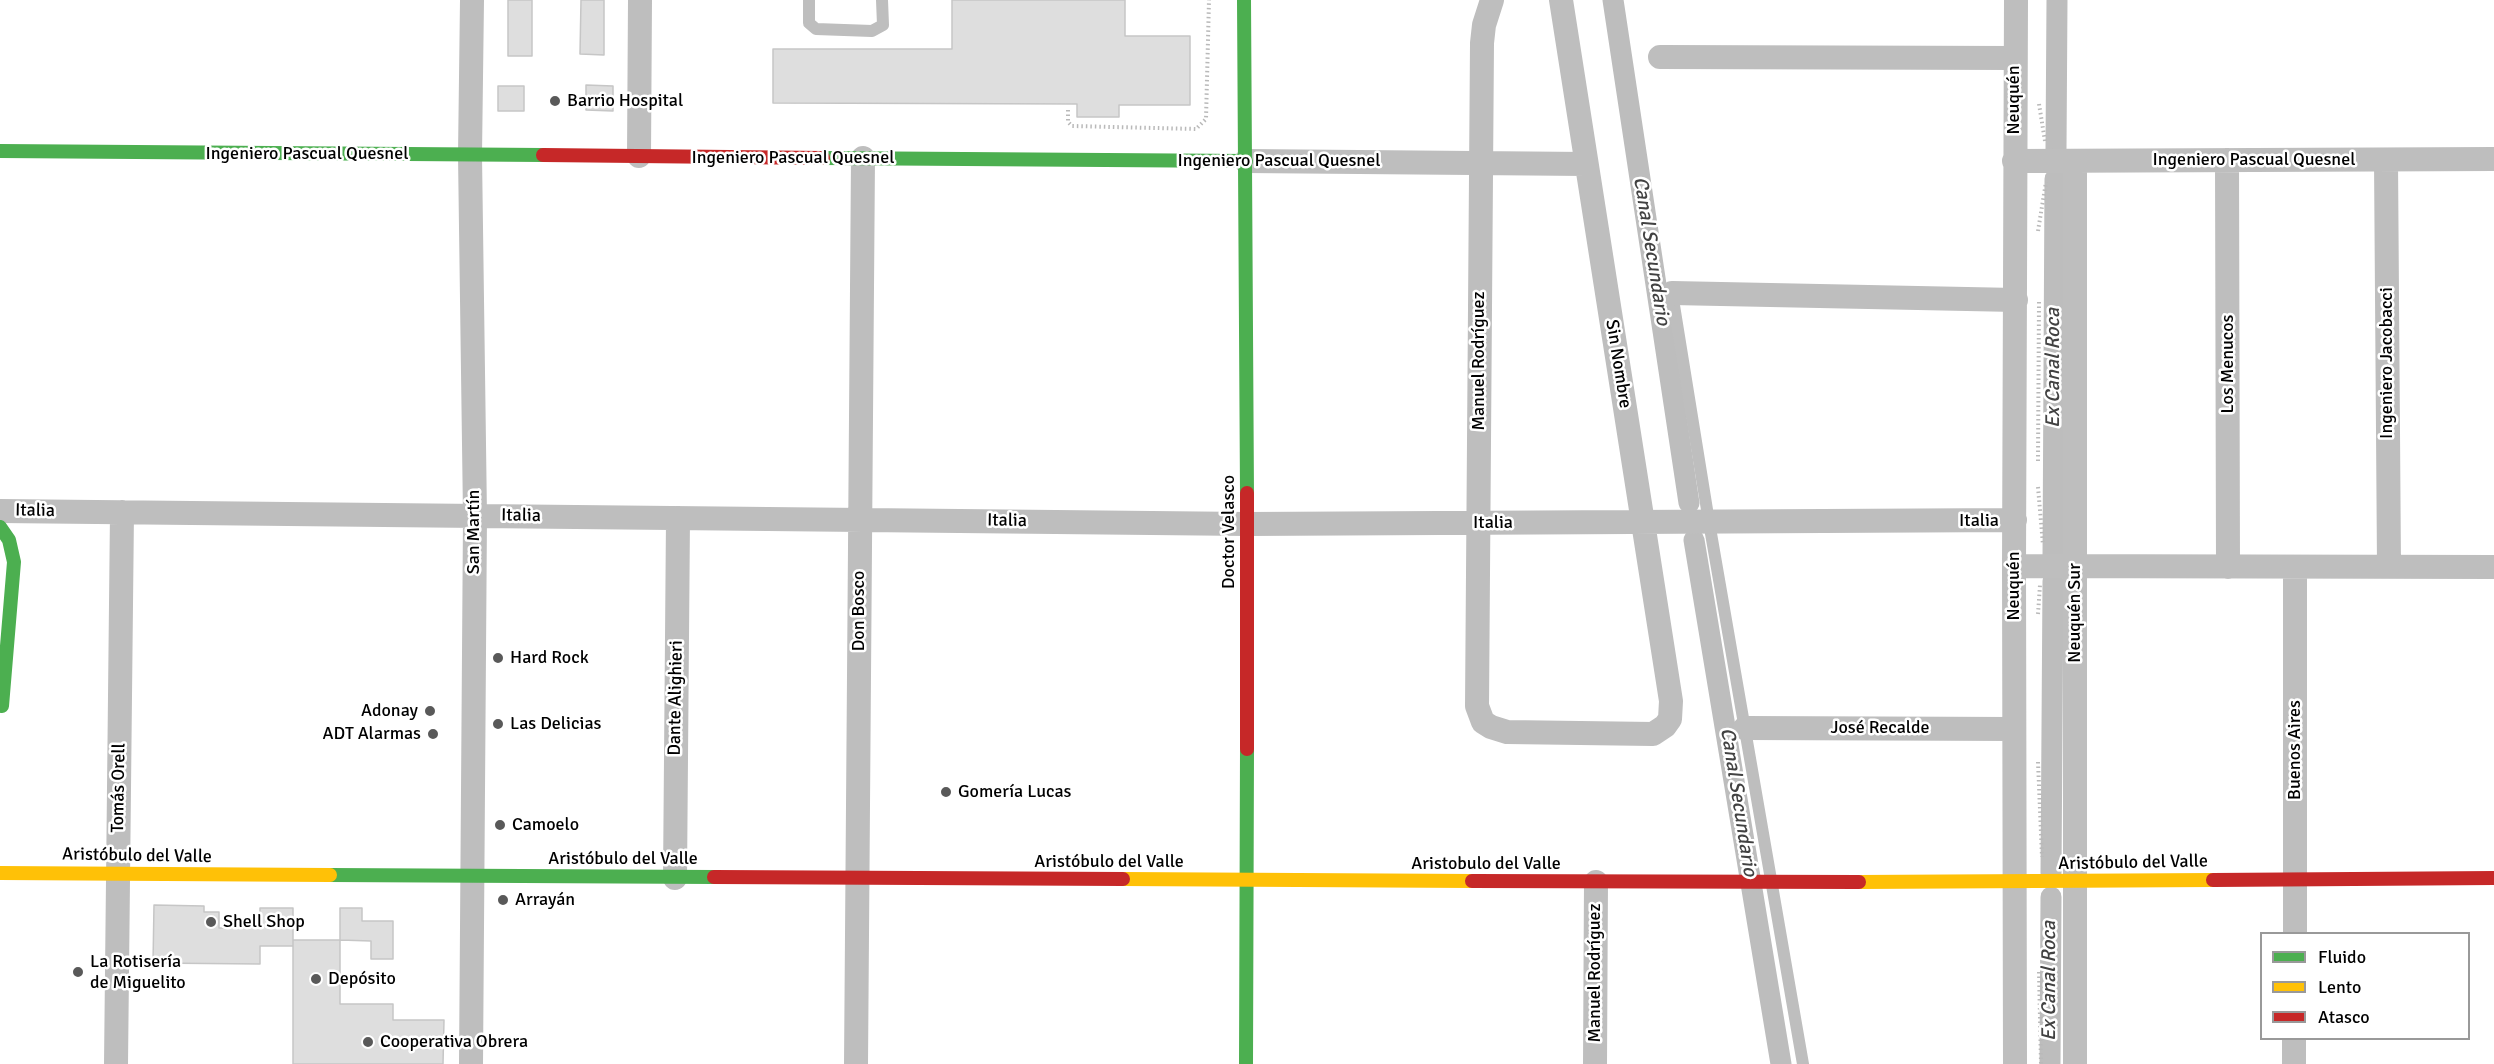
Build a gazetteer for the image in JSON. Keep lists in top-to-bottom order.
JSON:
{
  "streets": {
    "main road": [
      "Ingeniero Pascual Quesnel",
      "Doctor Velasco",
      "Aristóbulo del Valle",
      "Aristobulo del Valle"
    ],
    "street": [
      "Neuquén",
      "Manuel Rodríguez",
      "Ingeniero Jacobacci",
      "Sin Nombre",
      "Los Menucos",
      "Italia",
      "San Martín",
      "Don Bosco",
      "Neuquén Sur",
      "Dante Alighieri",
      "José Recalde",
      "Buenos Aires",
      "Tomás Orell"
    ]
  },
  "crossings": [
    ["Neuquén", "Ingeniero Pascual Quesnel"],
    ["Neuquén", "Italia"],
    ["Neuquén", "José Recalde"],
    ["Neuquén", "Aristóbulo del Valle"],
    ["Ingeniero Pascual Quesnel", "Manuel Rodríguez"],
    ["Ingeniero Pascual Quesnel", "Ingeniero Jacobacci"],
    ["Ingeniero Pascual Quesnel", "Sin Nombre"],
    ["Ingeniero Pascual Quesnel", "Los Menucos"],
    ["Ingeniero Pascual Quesnel", "San Martín"],
    ["Ingeniero Pascual Quesnel", "Doctor Velasco"],
    ["Ingeniero Pascual Quesnel", "Don Bosco"],
    ["Ingeniero Pascual Quesnel", "Neuquén Sur"],
    ["Manuel Rodríguez", "Sin Nombre"],
    ["Manuel Rodríguez", "Italia"],
    ["Manuel Rodríguez", "Aristobulo del Valle"],
    ["Sin Nombre", "Italia"],
    ["Italia", "San Martín"],
    ["Italia", "Doctor Velasco"],
    ["Italia", "Don Bosco"],
    ["Italia", "Dante Alighieri"],
    ["Italia", "Tomás Orell"],
    ["San Martín", "Aristóbulo del Valle"],
    ["Doctor Velasco", "Aristóbulo del Valle"],
    ["Doctor Velasco", "Aristobulo del Valle"],
    ["Don Bosco", "Aristóbulo del Valle"],
    ["Neuquén Sur", "Aristóbulo del Valle"],
    ["Dante Alighieri", "Aristóbulo del Valle"],
    ["Buenos Aires", "Aristóbulo del Valle"],
    ["Tomás Orell", "Aristóbulo del Valle"],
    ["Aristóbulo del Valle", "Aristobulo del Valle"]
  ],
  "water": ["Canal Secundario", "Ex Canal Roca"],
  "places": [
    "Barrio Hospital",
    "Hard Rock",
    "Adonay",
    "Las Delicias",
    "ADT Alarmas",
    "Gomería Lucas",
    "Camoelo",
    "Arrayán",
    "Shell Shop",
    "La Rotisería de Miguelito",
    "Depósito",
    "Cooperativa Obrera"
  ],
  "legend": ["Fluido", "Lento", "Atasco"]
}
